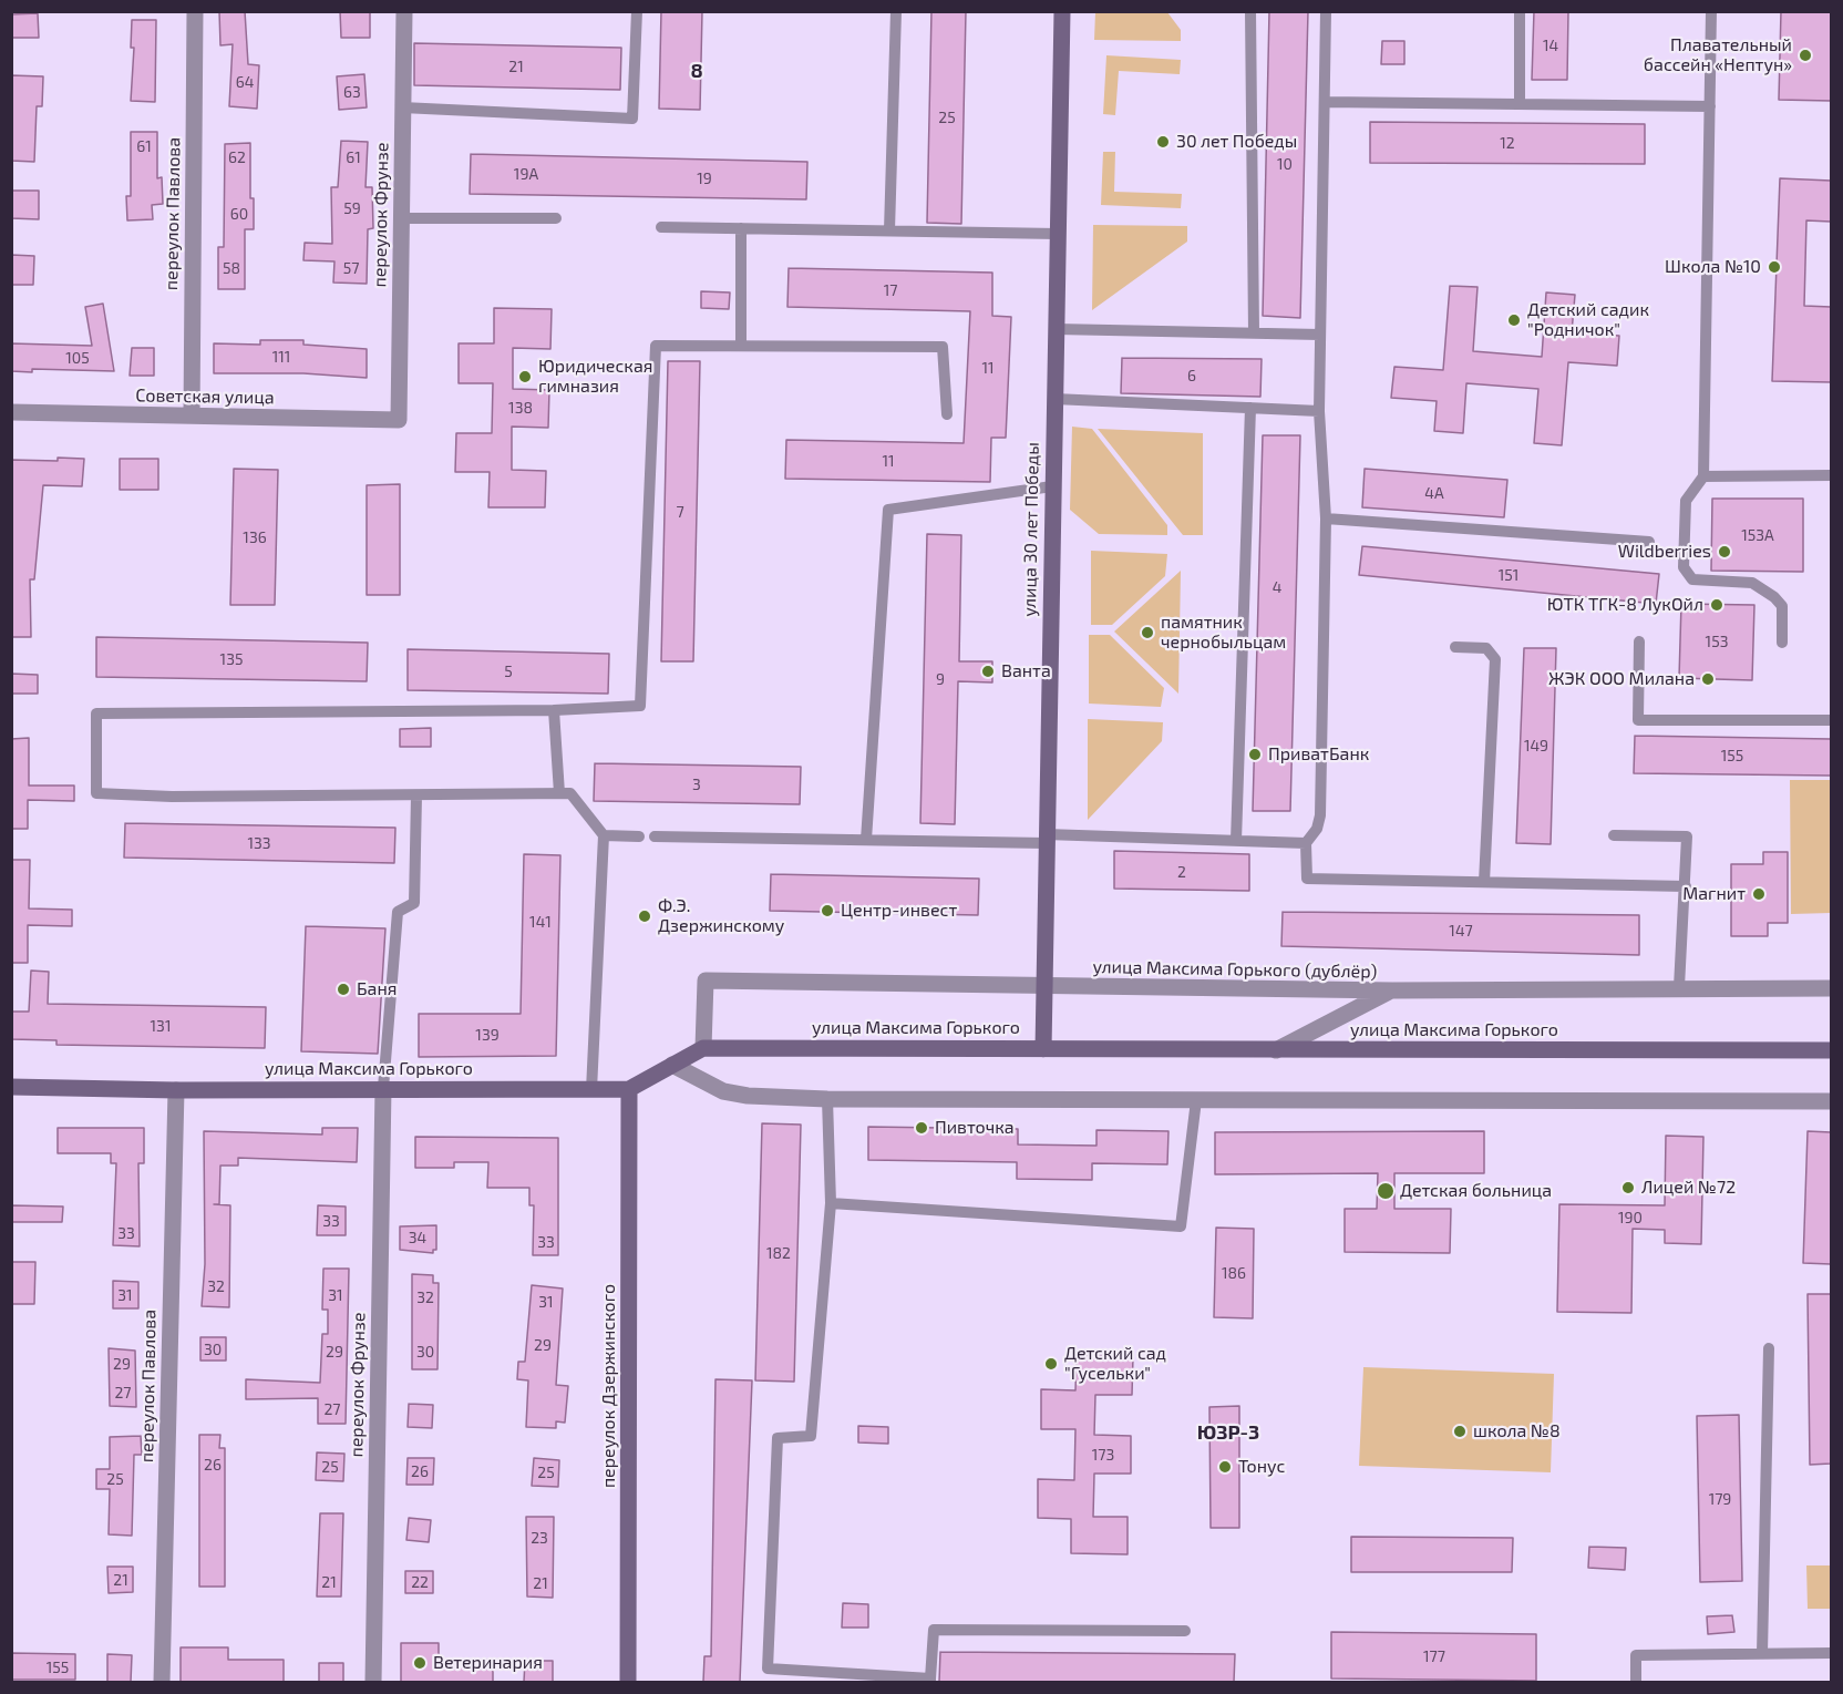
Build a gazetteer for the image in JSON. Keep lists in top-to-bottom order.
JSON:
{
  "streets": {
    "street": [
      "переулок Павлова",
      "переулок Фрунзе",
      "Советская улица",
      "улица 30 лет Победы",
      "улица Максима Горького (дублёр)",
      "улица Максима Горького",
      "переулок Дзержинского"
    ]
  },
  "crossings": [
    ["переулок Павлова", "Советская улица"],
    ["переулок Павлова", "улица Максима Горького"],
    ["переулок Фрунзе", "Советская улица"],
    ["переулок Фрунзе", "улица Максима Горького"],
    ["улица 30 лет Победы", "улица Максима Горького (дублёр)"],
    ["улица 30 лет Победы", "улица Максима Горького"],
    ["улица Максима Горького (дублёр)", "улица Максима Горького"],
    ["улица Максима Горького", "переулок Дзержинского"]
  ],
  "districts": ["8", "ЮЗР-3"],
  "places": [
    "Плавательный бассейн «Нептун»",
    "30 лет Победы",
    "Школа №10",
    "Детский садик \"Родничок\"",
    "Юридическая гимназия",
    "Wildberries",
    "ЮТК ТГК-8 ЛукОйл",
    "памятник чернобыльцам",
    "Ванта",
    "ЖЭК ООО Милана",
    "ПриватБанк",
    "Магнит",
    "Центр-инвест",
    "Ф.Э. Дзержинскому",
    "Баня",
    "Пивточка",
    "Лицей №72",
    "Детская больница",
    "Детский сад \"Гусельки\"",
    "школа №8",
    "Тонус",
    "Ветеринария"
  ],
  "house_numbers": [
    "14",
    "21",
    "64",
    "63",
    "25",
    "12",
    "61",
    "62",
    "61",
    "10",
    "19А",
    "19",
    "59",
    "60",
    "58",
    "57",
    "17",
    "111",
    "105",
    "11",
    "6",
    "138",
    "11",
    "4А",
    "7",
    "153А",
    "136",
    "151",
    "4",
    "153",
    "135",
    "5",
    "9",
    "149",
    "155",
    "3",
    "133",
    "2",
    "141",
    "147",
    "131",
    "139",
    "190",
    "33",
    "33",
    "34",
    "33",
    "182",
    "186",
    "32",
    "31",
    "31",
    "32",
    "31",
    "29",
    "30",
    "29",
    "30",
    "29",
    "27",
    "27",
    "173",
    "26",
    "25",
    "26",
    "25",
    "25",
    "179",
    "23",
    "21",
    "21",
    "22",
    "21",
    "177",
    "155"
  ]
}
